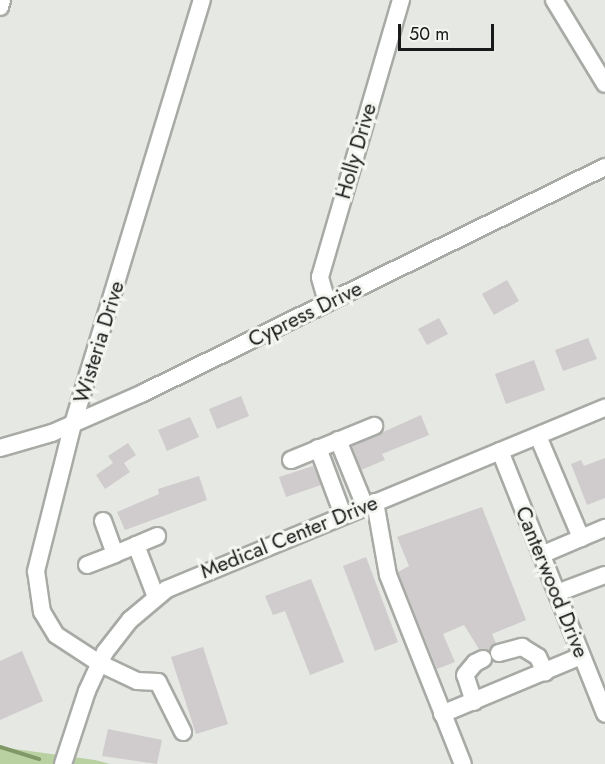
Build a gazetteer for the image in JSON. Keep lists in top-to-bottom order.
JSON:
{
  "streets": {
    "street": [
      "Holly Drive",
      "Cypress Drive",
      "Wisteria Drive",
      "Medical Center Drive",
      "Canterwood Drive"
    ]
  },
  "crossings": [
    ["Holly Drive", "Cypress Drive"],
    ["Cypress Drive", "Wisteria Drive"],
    ["Wisteria Drive", "Medical Center Drive"],
    ["Medical Center Drive", "Canterwood Drive"]
  ],
  "scale_bar": "50 m"
}
